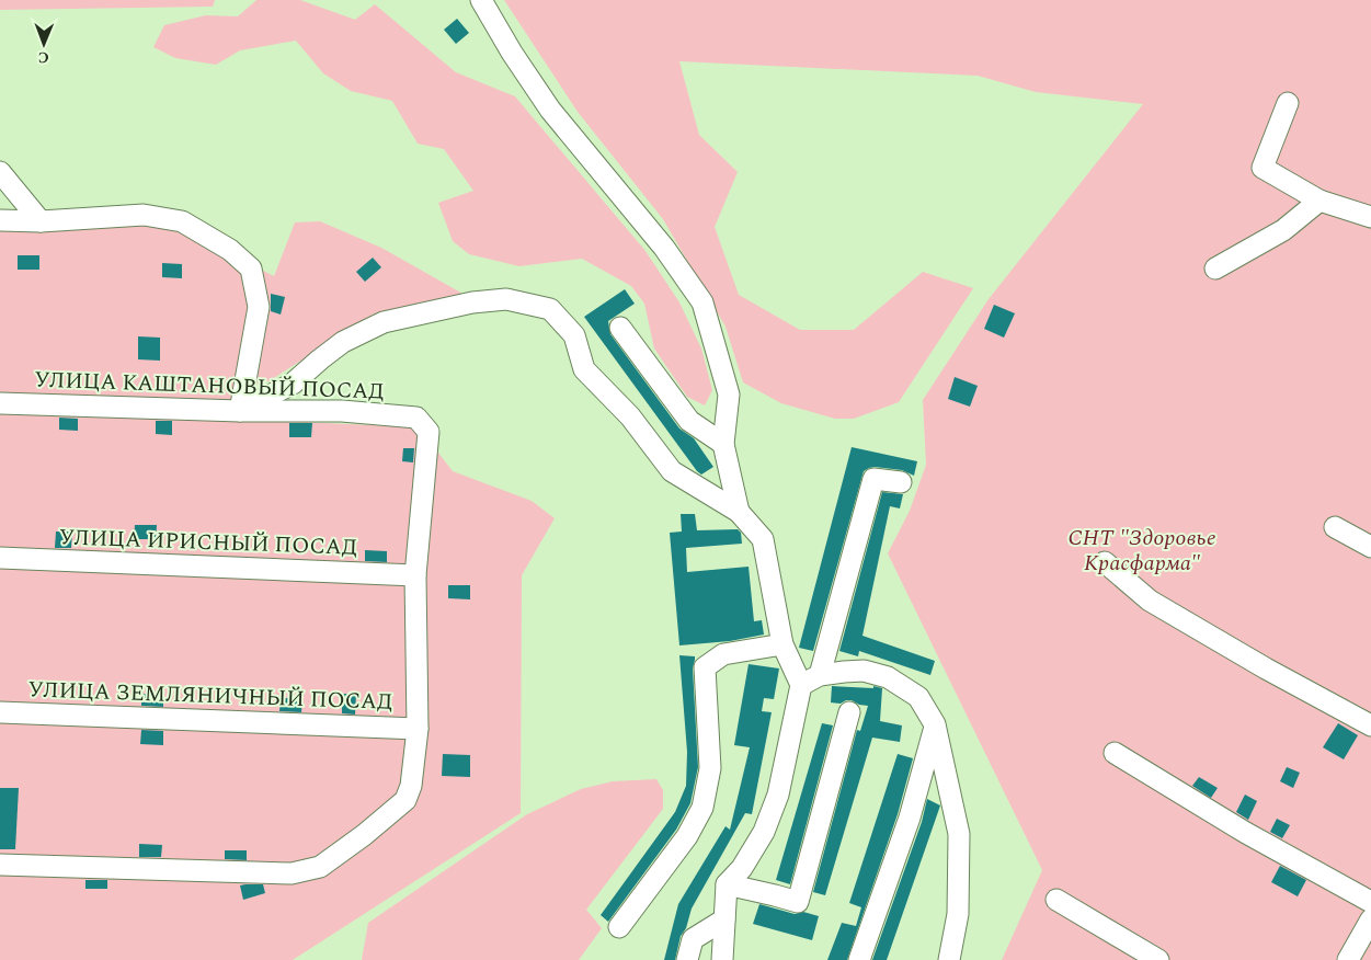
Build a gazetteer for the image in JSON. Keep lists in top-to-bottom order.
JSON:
{
  "streets": {
    "street": ["УЛИЦА КАШТАНОВЫЙ ПОСАД", "УЛИЦА ИРИСНЫЙ ПОСАД", "УЛИЦА ЗЕМЛЯНИЧНЫЙ ПОСАД"]
  },
  "crossings": [
    ["УЛИЦА КАШТАНОВЫЙ ПОСАД", "УЛИЦА ИРИСНЫЙ ПОСАД"]
  ],
  "parks": ["СНТ \"Здоровье Красфарма\""],
  "north": "bottom"
}
